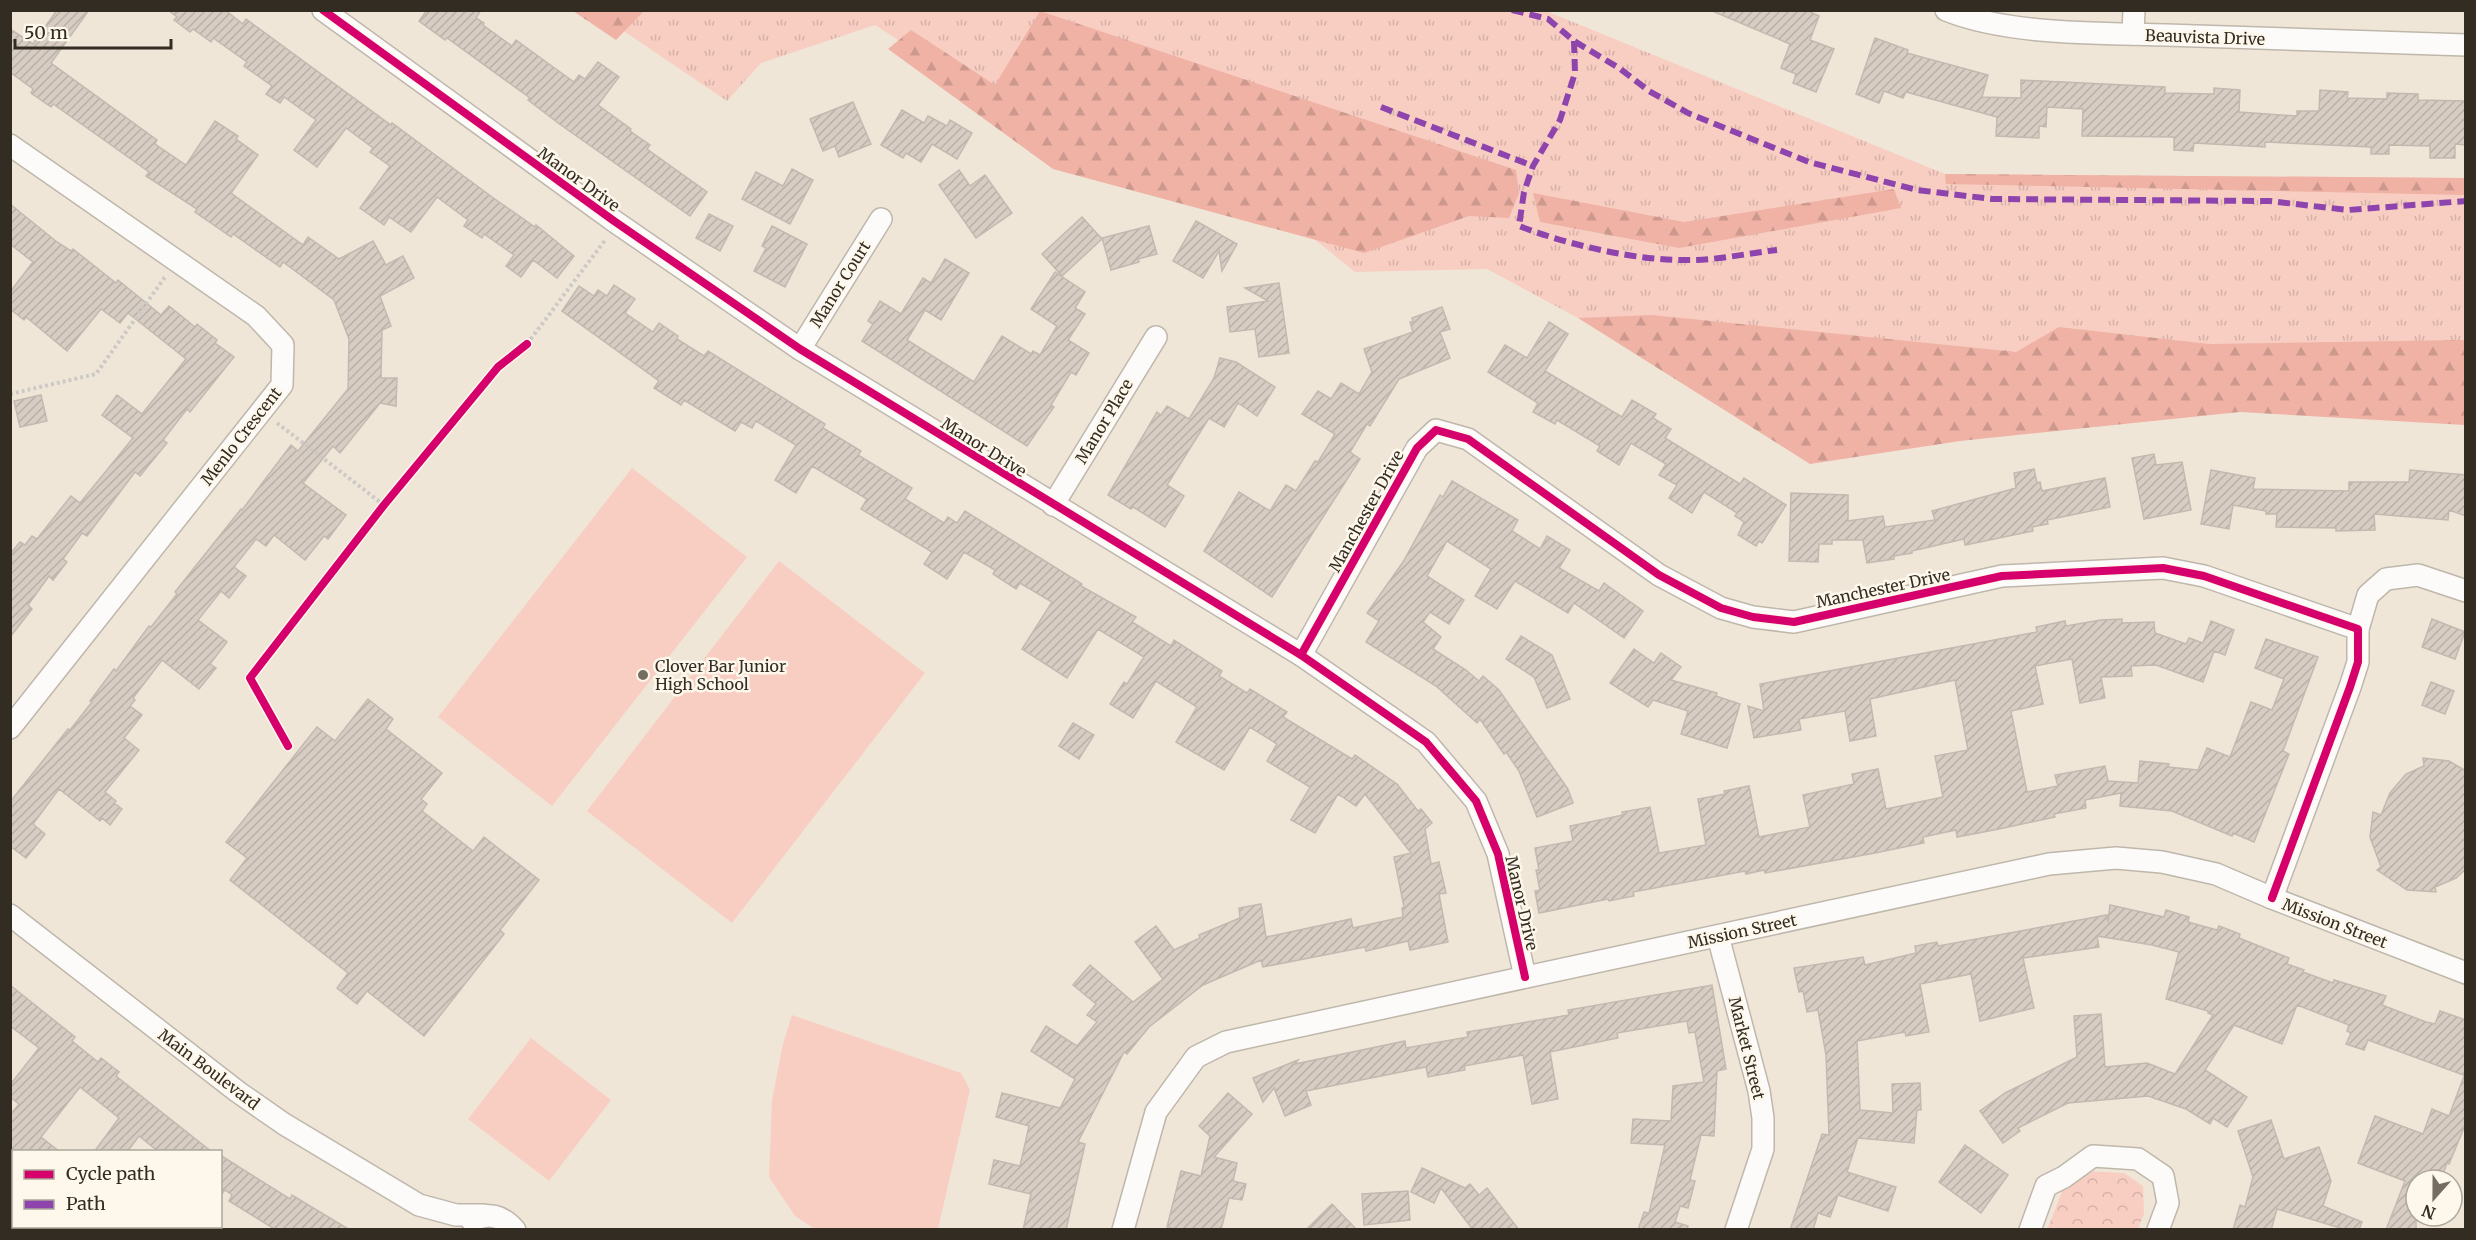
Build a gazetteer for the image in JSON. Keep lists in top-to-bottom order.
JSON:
{
  "streets": {
    "street": [
      "Beauvista Drive",
      "Manor Drive",
      "Manor Court",
      "Manor Place",
      "Menlo Crescent",
      "Manchester Drive",
      "Mission Street",
      "Market Street",
      "Main Boulevard"
    ]
  },
  "crossings": [
    ["Manor Drive", "Manor Court"],
    ["Manor Drive", "Manor Place"],
    ["Manor Drive", "Manchester Drive"],
    ["Manor Drive", "Mission Street"],
    ["Mission Street", "Market Street"]
  ],
  "places": ["Clover Bar Junior High School"],
  "legend": ["Cycle path", "Path"],
  "scale_bar": "50 m",
  "north": "bottom"
}
